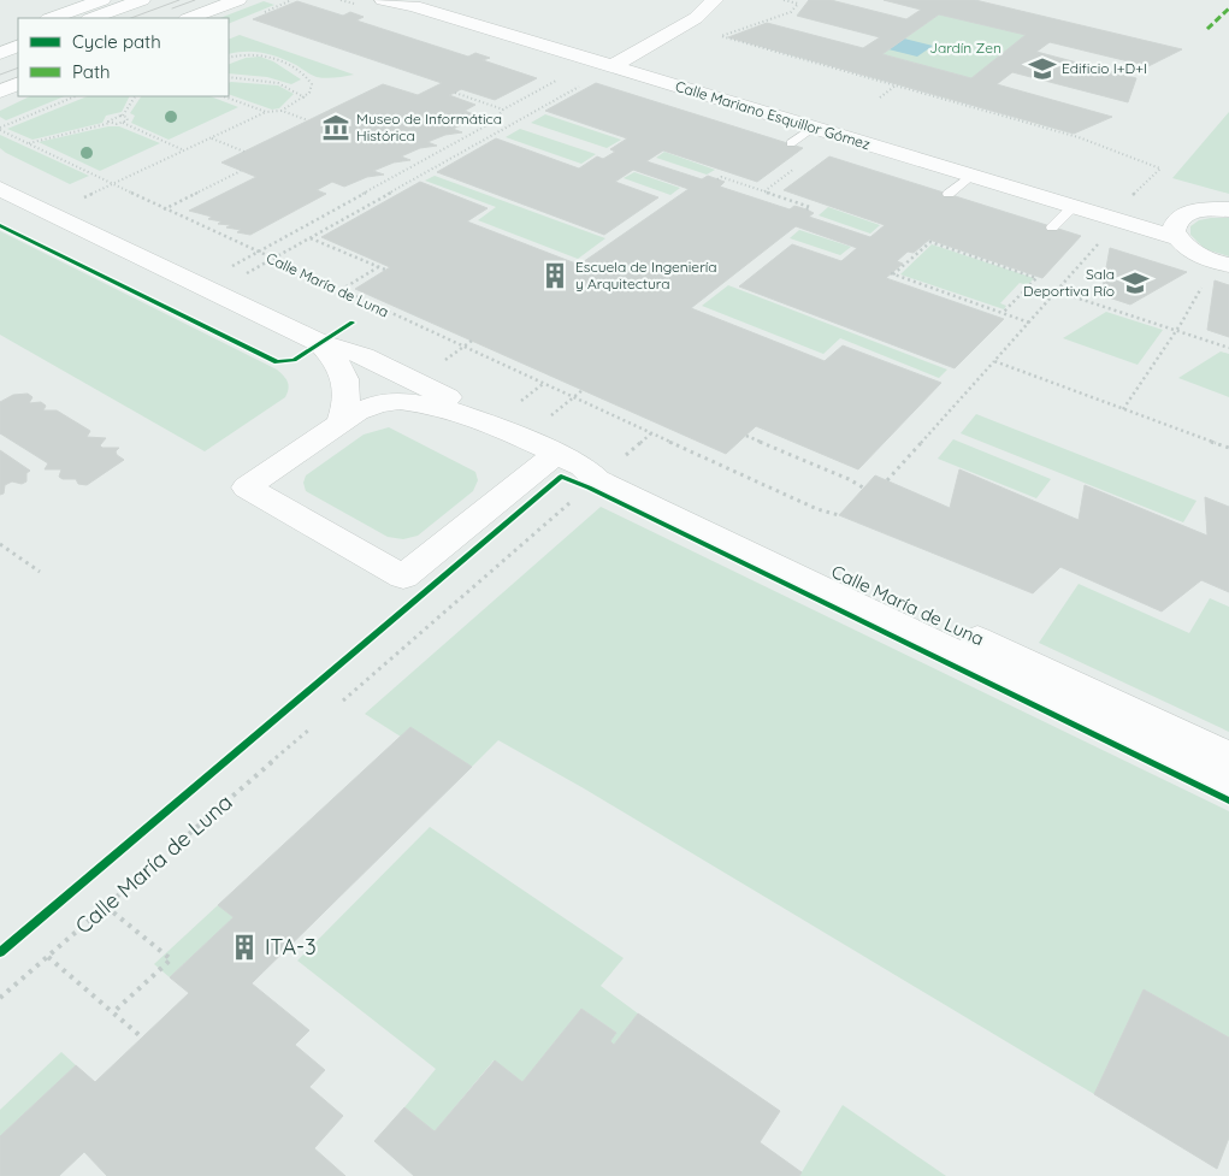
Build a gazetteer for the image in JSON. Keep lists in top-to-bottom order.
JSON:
{
  "streets": {
    "street": ["Calle Mariano Esquillor Gómez", "Calle María de Luna"]
  },
  "parks": ["Jardín Zen"],
  "places": {
    "school or university": ["Edificio I+D+I", "Sala Deportiva Río"],
    "museum": ["Museo de Informática Histórica"],
    "building": ["Escuela de Ingeniería y Arquitectura", "ITA-3"]
  },
  "legend": ["Cycle path", "Path"]
}
